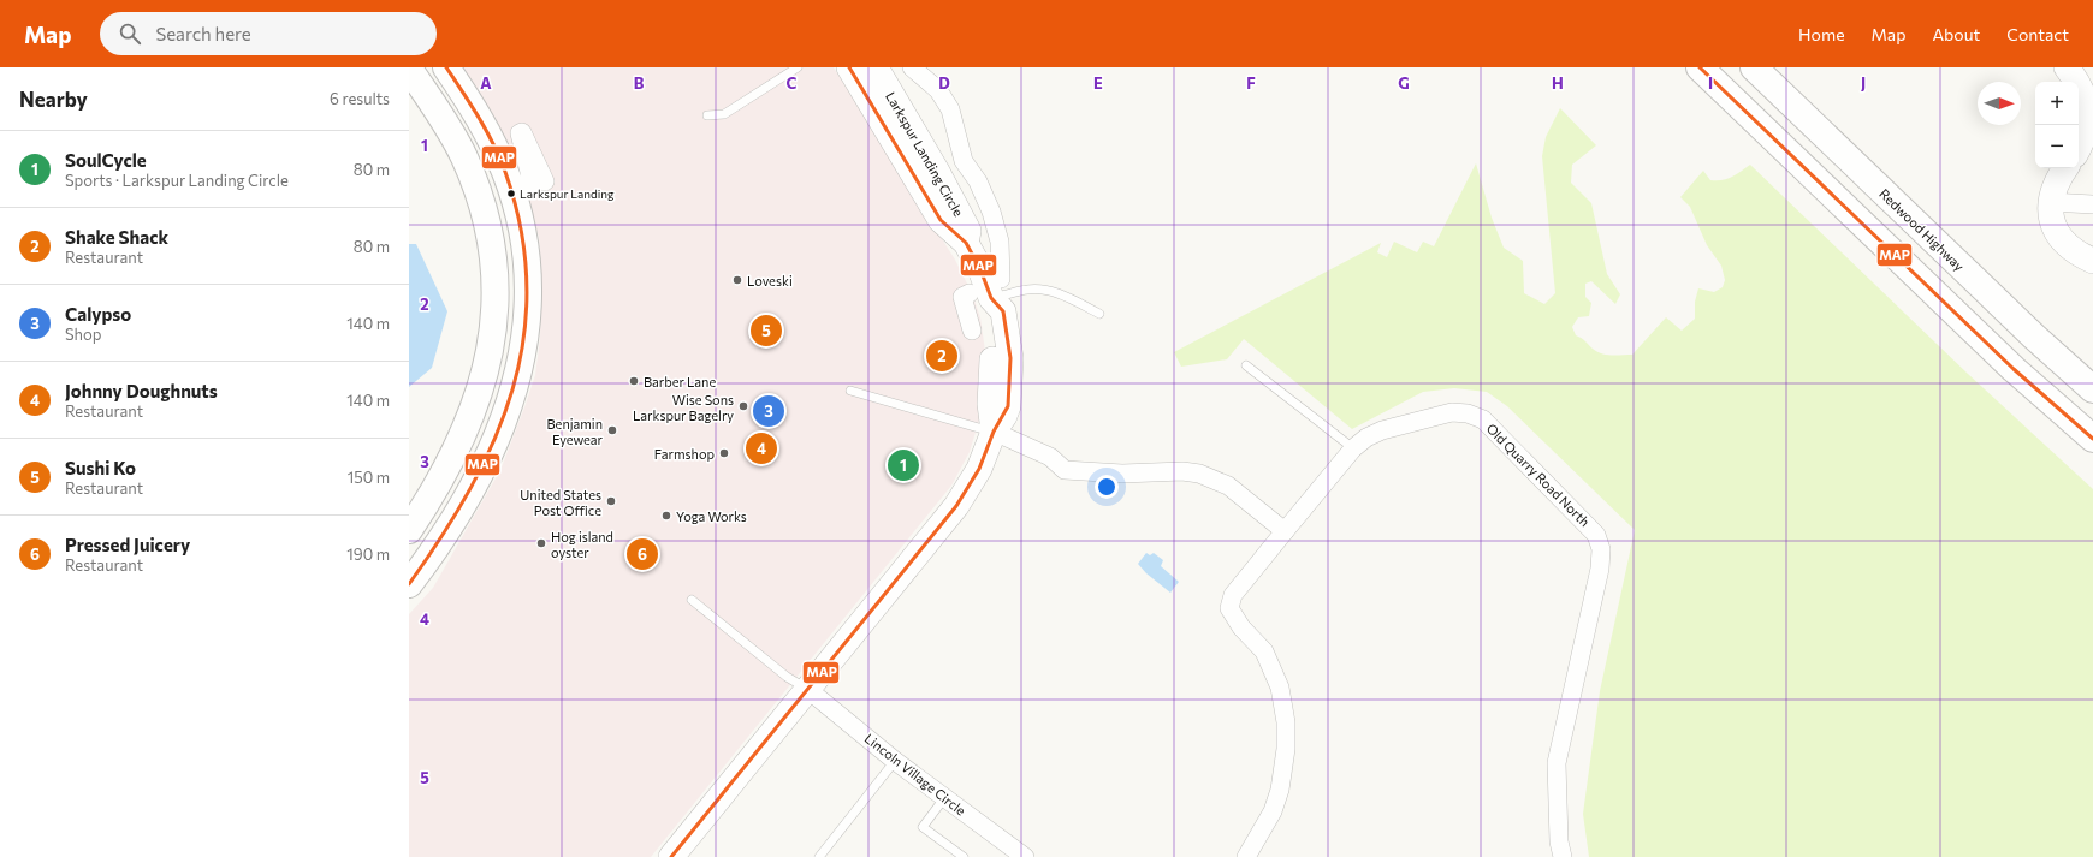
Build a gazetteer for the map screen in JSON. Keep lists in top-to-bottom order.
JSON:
{
  "streets": {
    "main road": ["Larkspur Landing Circle", "Redwood Highway"],
    "street": ["Old Quarry Road North", "Lincoln Village Circle"]
  },
  "places": [
    "Larkspur Landing",
    "Loveski",
    "Barber Lane",
    "Wise Sons Larkspur Bagelry",
    "Benjamin Eyewear",
    "Farmshop",
    "United States Post Office",
    "Yoga Works",
    "Hog island oyster"
  ],
  "lines": ["transit line MAP"],
  "north": "right",
  "page": {
    "header": "Map",
    "search": "Search here",
    "nav": [
      "Home",
      "Map",
      "About",
      "Contact"
    ],
    "heading": ["Nearby", "6 results"],
    "map_buttons": ["+", "−"],
    "list": [
      {
        "mark": "1",
        "name": "SoulCycle",
        "note": "Sports · Larkspur Landing Circle",
        "value": "80 m"
      },
      {
        "mark": "2",
        "name": "Shake Shack",
        "note": "Restaurant",
        "value": "80 m"
      },
      {
        "mark": "3",
        "name": "Calypso",
        "note": "Shop",
        "value": "140 m"
      },
      {
        "mark": "4",
        "name": "Johnny Doughnuts",
        "note": "Restaurant",
        "value": "140 m"
      },
      {
        "mark": "5",
        "name": "Sushi Ko",
        "note": "Restaurant",
        "value": "150 m"
      },
      {
        "mark": "6",
        "name": "Pressed Juicery",
        "note": "Restaurant",
        "value": "190 m"
      }
    ],
    "pins": [
      "5",
      "2",
      "3",
      "4",
      "1",
      "6"
    ]
  },
  "grid": {
    "columns": [
      "A",
      "B",
      "C",
      "D",
      "E",
      "F",
      "G",
      "H",
      "I",
      "J"
    ],
    "rows": [
      "1",
      "2",
      "3",
      "4",
      "5"
    ]
  }
}
